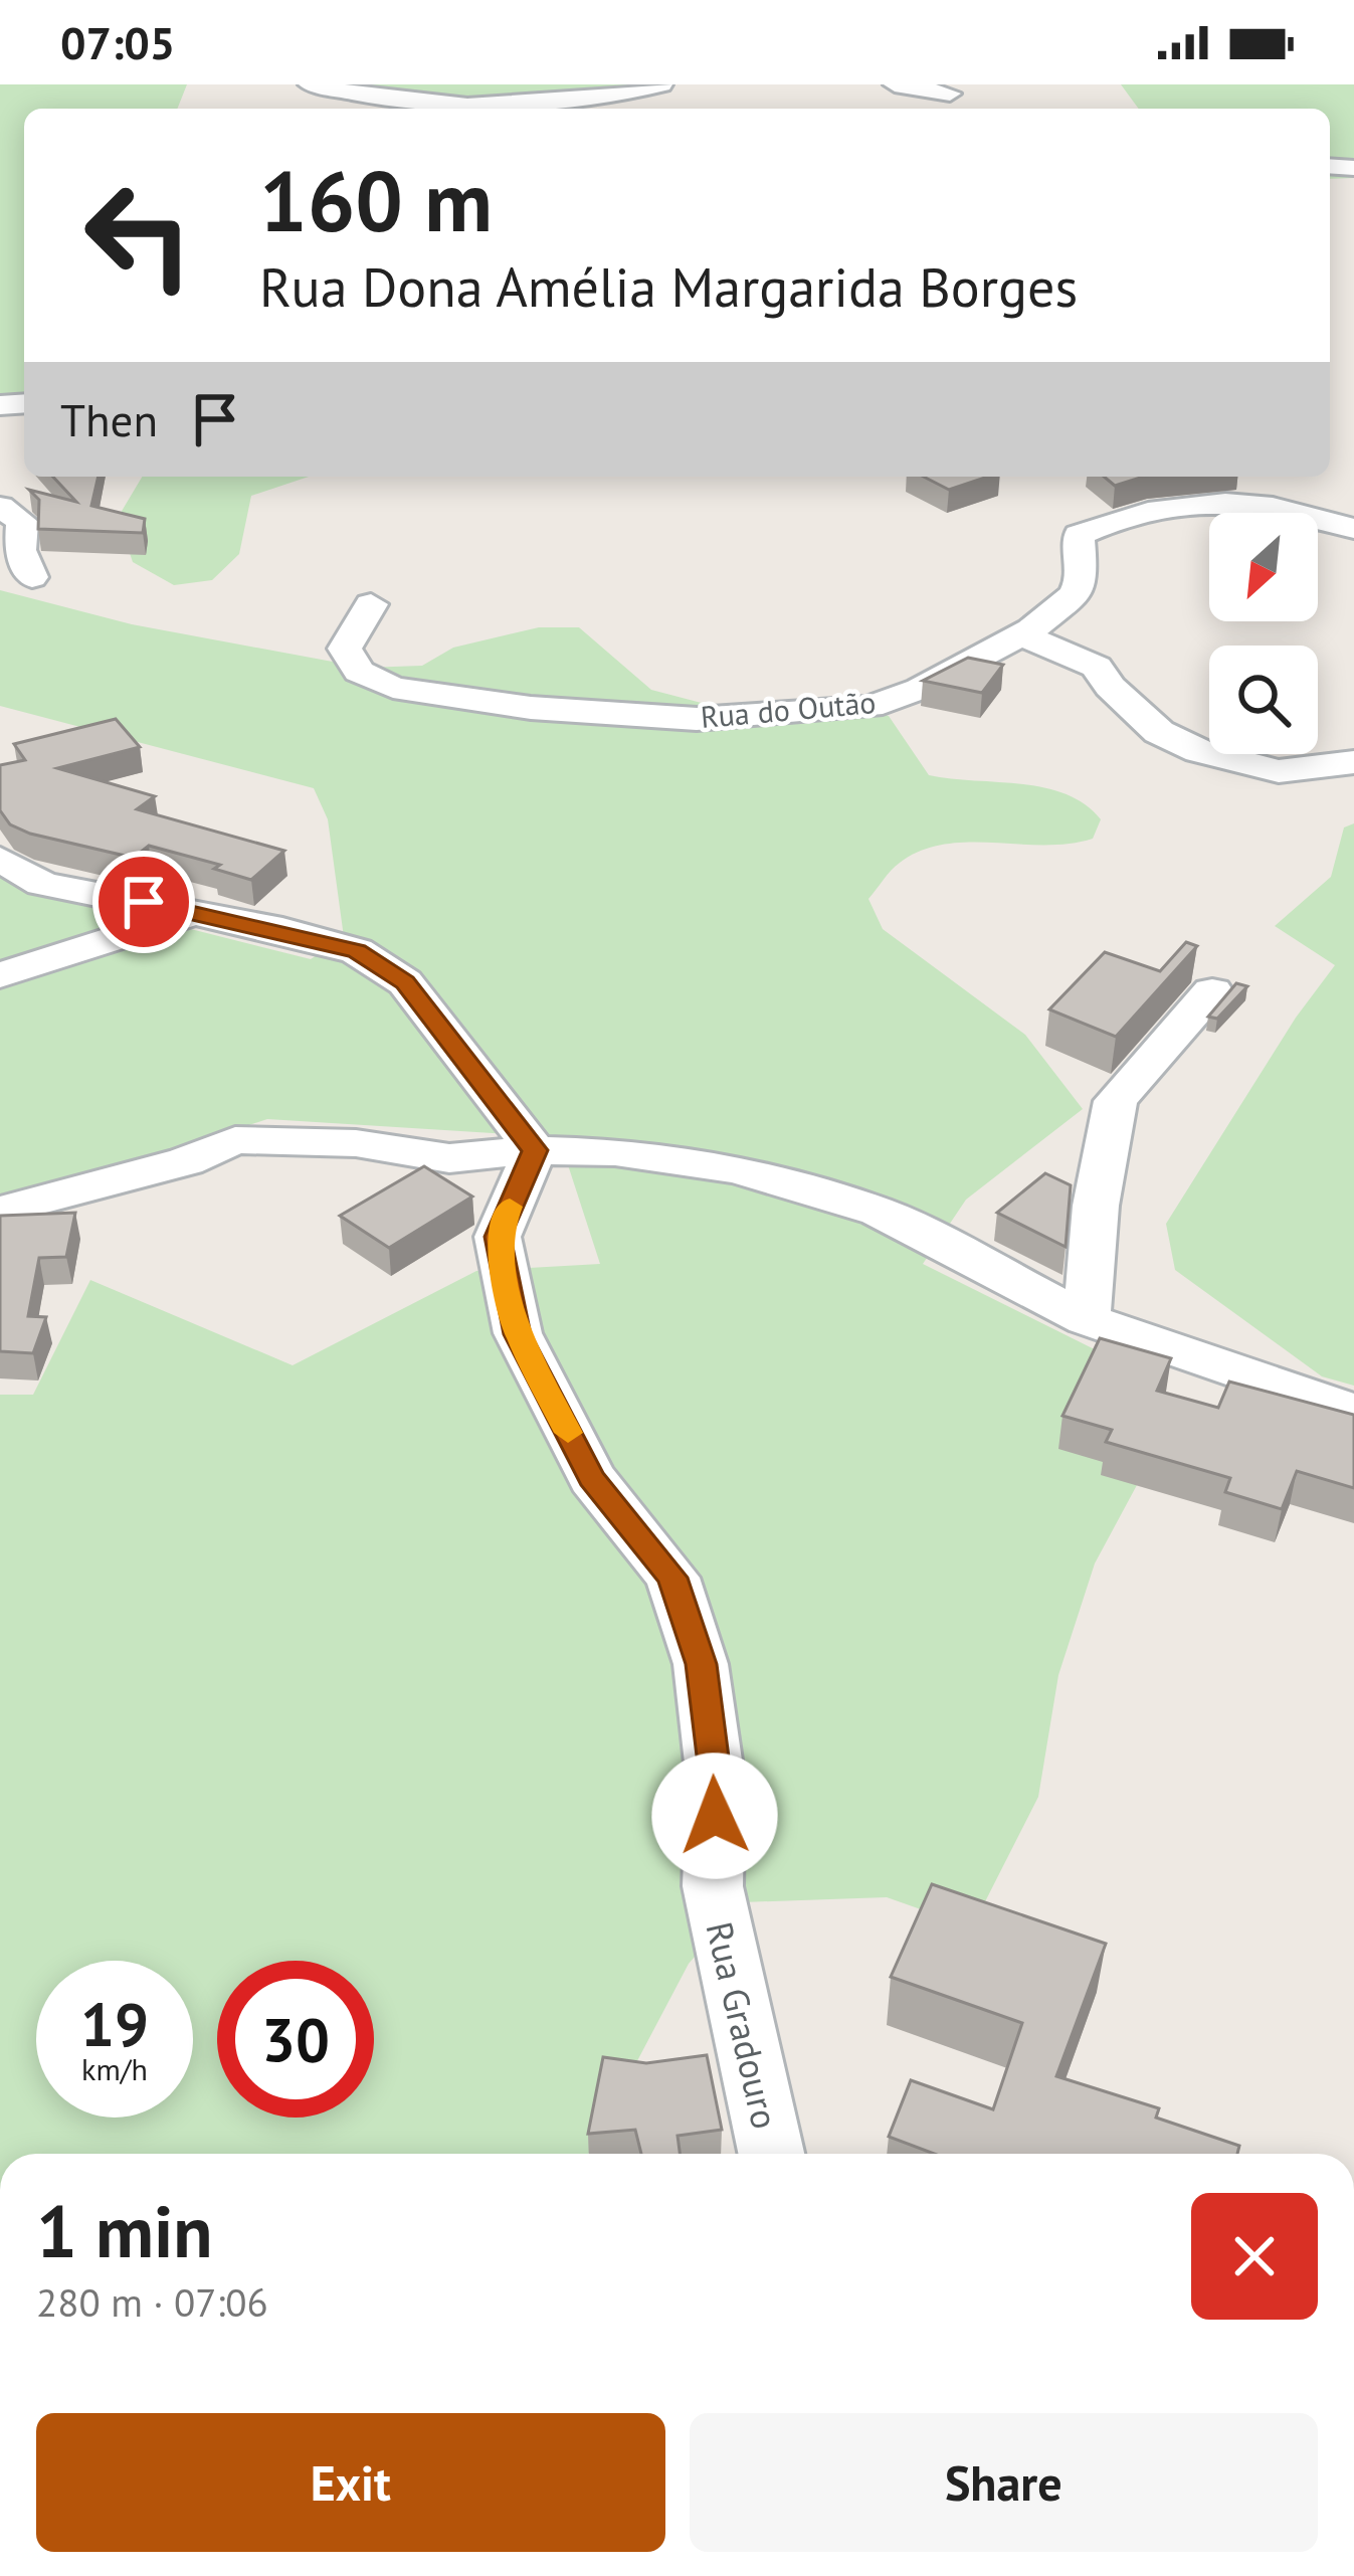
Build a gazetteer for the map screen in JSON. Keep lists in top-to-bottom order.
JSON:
{
  "streets": {
    "street": ["Rua do Outão", "Rua Gradouro"]
  },
  "north": "bottom left",
  "page": {
    "status": "07:05",
    "turn": ["160 m", "Rua Dona Amélia Margarida Borges"],
    "then": "Then",
    "speed": "19 km/h",
    "limit": "30",
    "heading": ["1 min", "280 m · 07:06"],
    "buttons": ["Exit", "Share"]
  }
}
